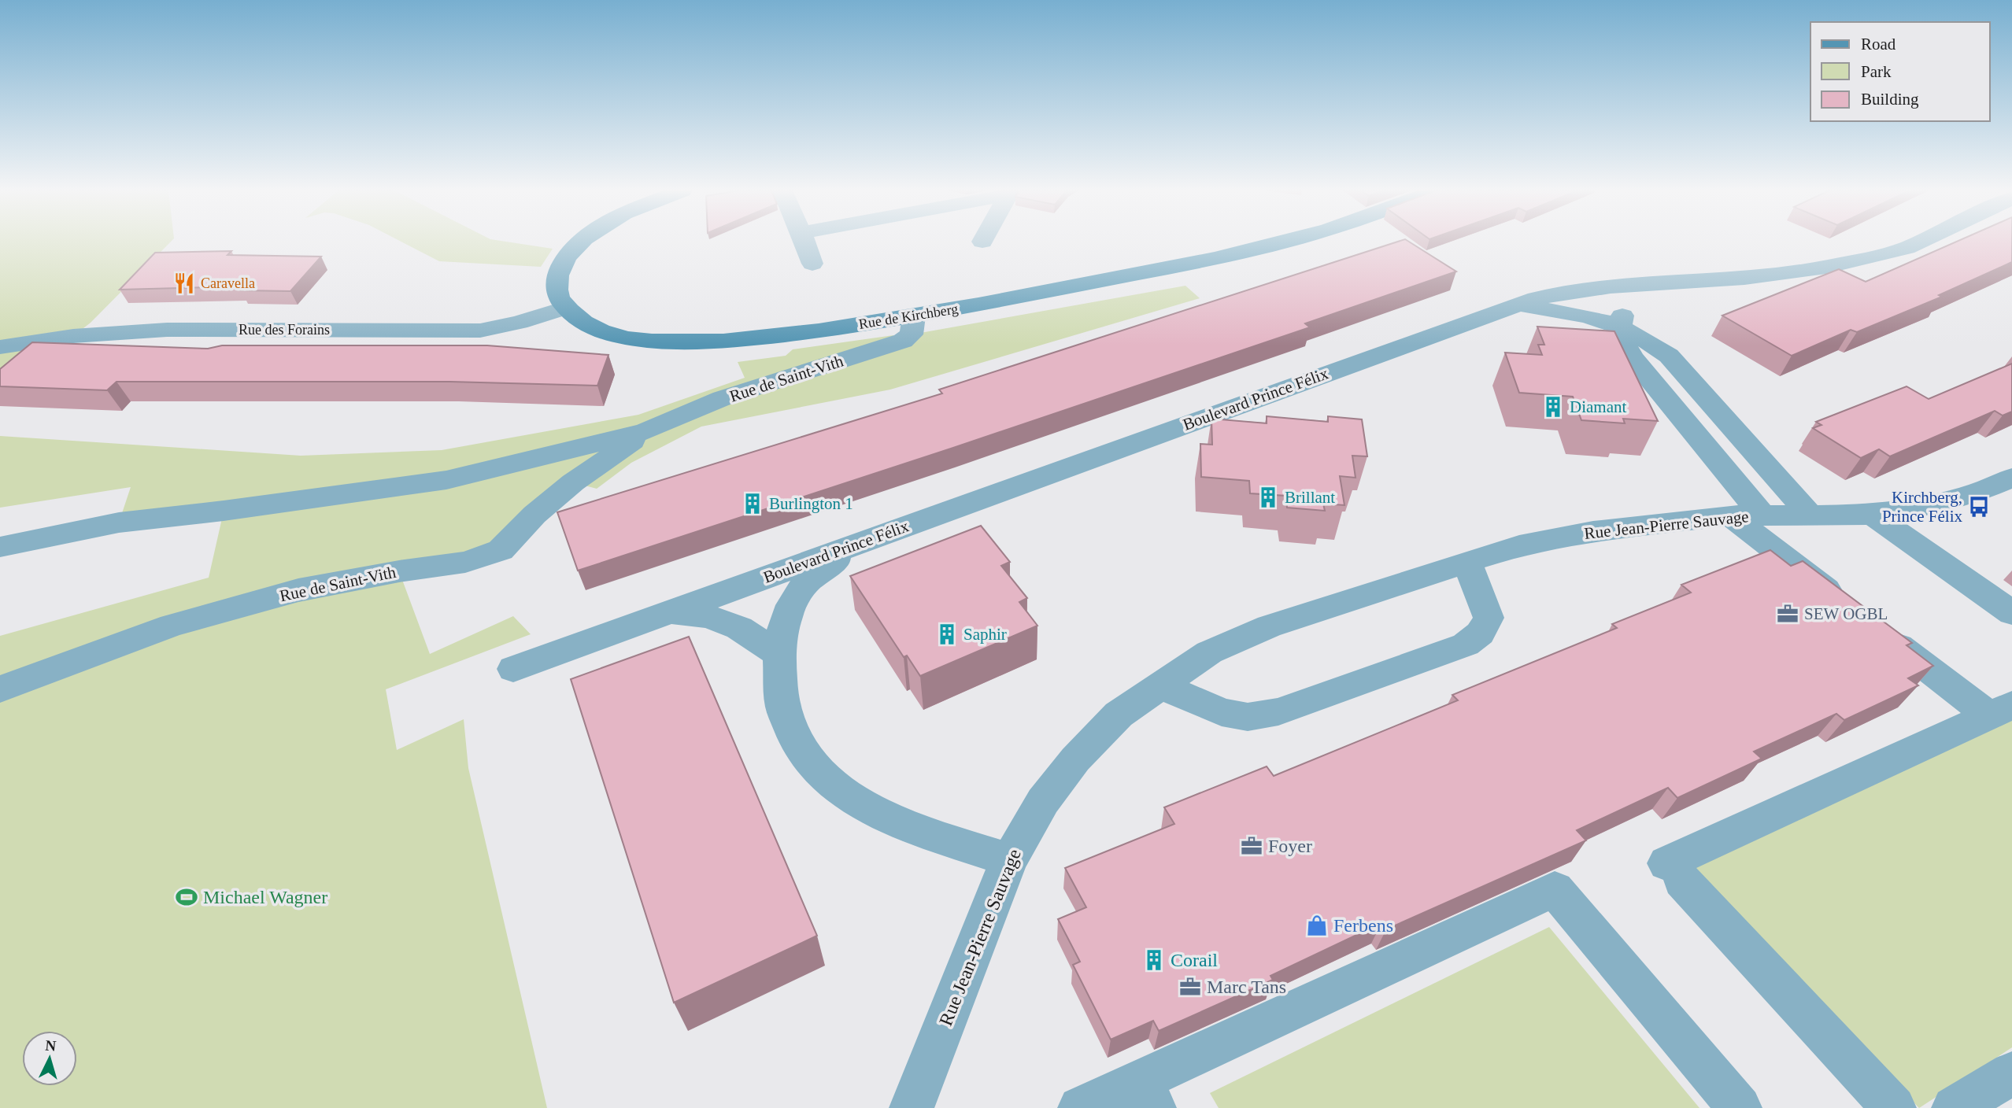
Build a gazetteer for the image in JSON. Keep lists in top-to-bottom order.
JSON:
{
  "streets": {
    "main road": ["Rue de Kirchberg"],
    "street": [
      "Rue des Forains",
      "Rue de Saint-Vith",
      "Boulevard Prince Félix",
      "Rue Jean-Pierre Sauvage"
    ]
  },
  "crossings": [
    ["Rue de Kirchberg", "Rue des Forains"],
    ["Rue de Kirchberg", "Rue de Saint-Vith"]
  ],
  "places": {
    "restaurant": ["Caravella"],
    "building": [
      "Diamant",
      "Brillant",
      "Burlington 1",
      "Saphir",
      "Corail"
    ],
    "bus stop": ["Kirchberg, Prince Félix"],
    "office": ["SEW OGBL", "Foyer", "Marc Tans"],
    "sports": ["Michael Wagner"],
    "shop": ["Ferbens"]
  },
  "legend": ["Road", "Park", "Building"],
  "north": "top"
}
